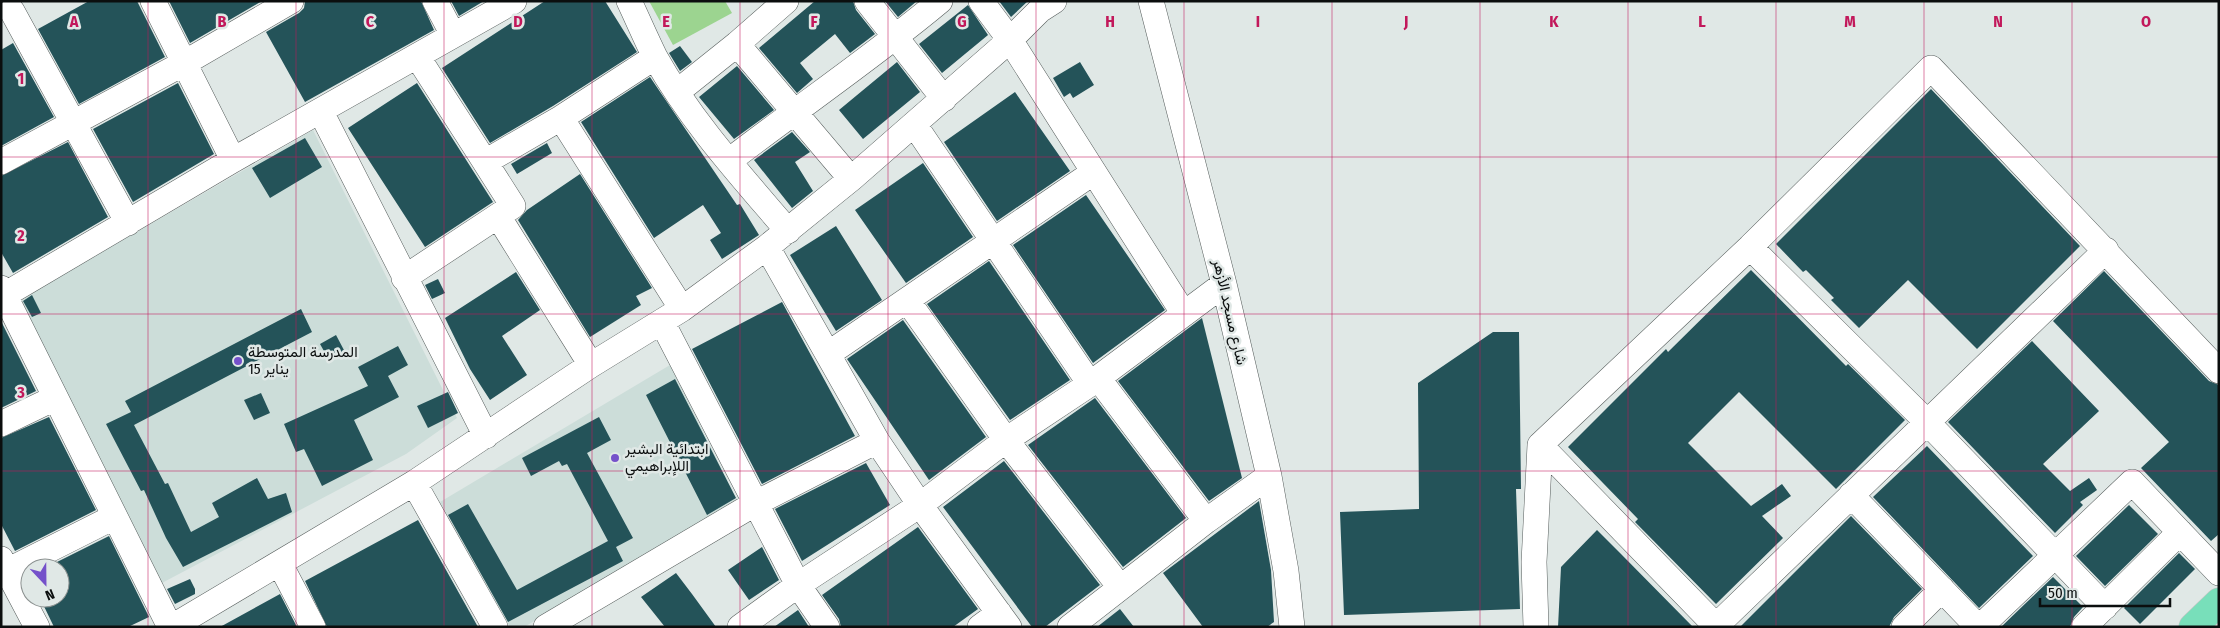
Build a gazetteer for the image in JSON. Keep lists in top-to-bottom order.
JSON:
{
  "streets": {
    "street": ["شارع مسجد الأزهر"]
  },
  "places": ["المدرسة المتوسطة 15 يناير", "ابتدائية البشير اللإبراهيمي"],
  "scale_bar": "50 m",
  "north": "bottom",
  "grid": {
    "columns": [
      "A",
      "B",
      "C",
      "D",
      "E",
      "F",
      "G",
      "H",
      "I",
      "J",
      "K",
      "L",
      "M",
      "N",
      "O"
    ],
    "rows": ["1", "2", "3"]
  }
}
